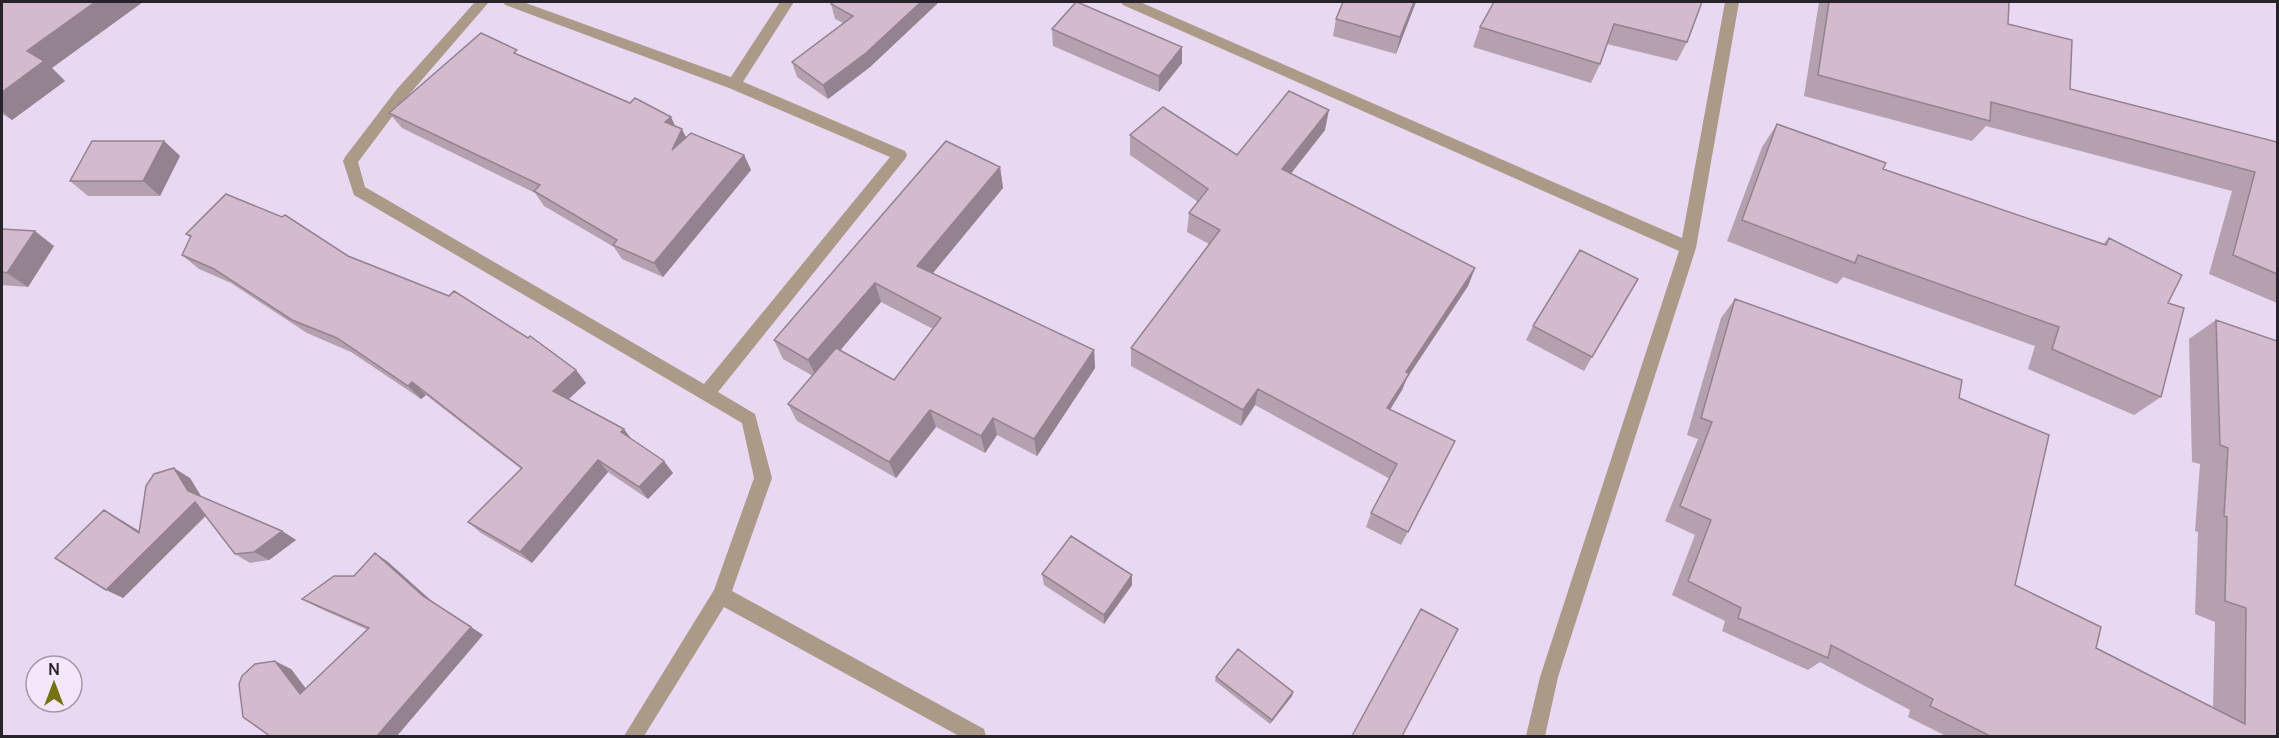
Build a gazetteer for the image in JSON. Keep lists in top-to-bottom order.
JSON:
{
  "north": "top"
}
